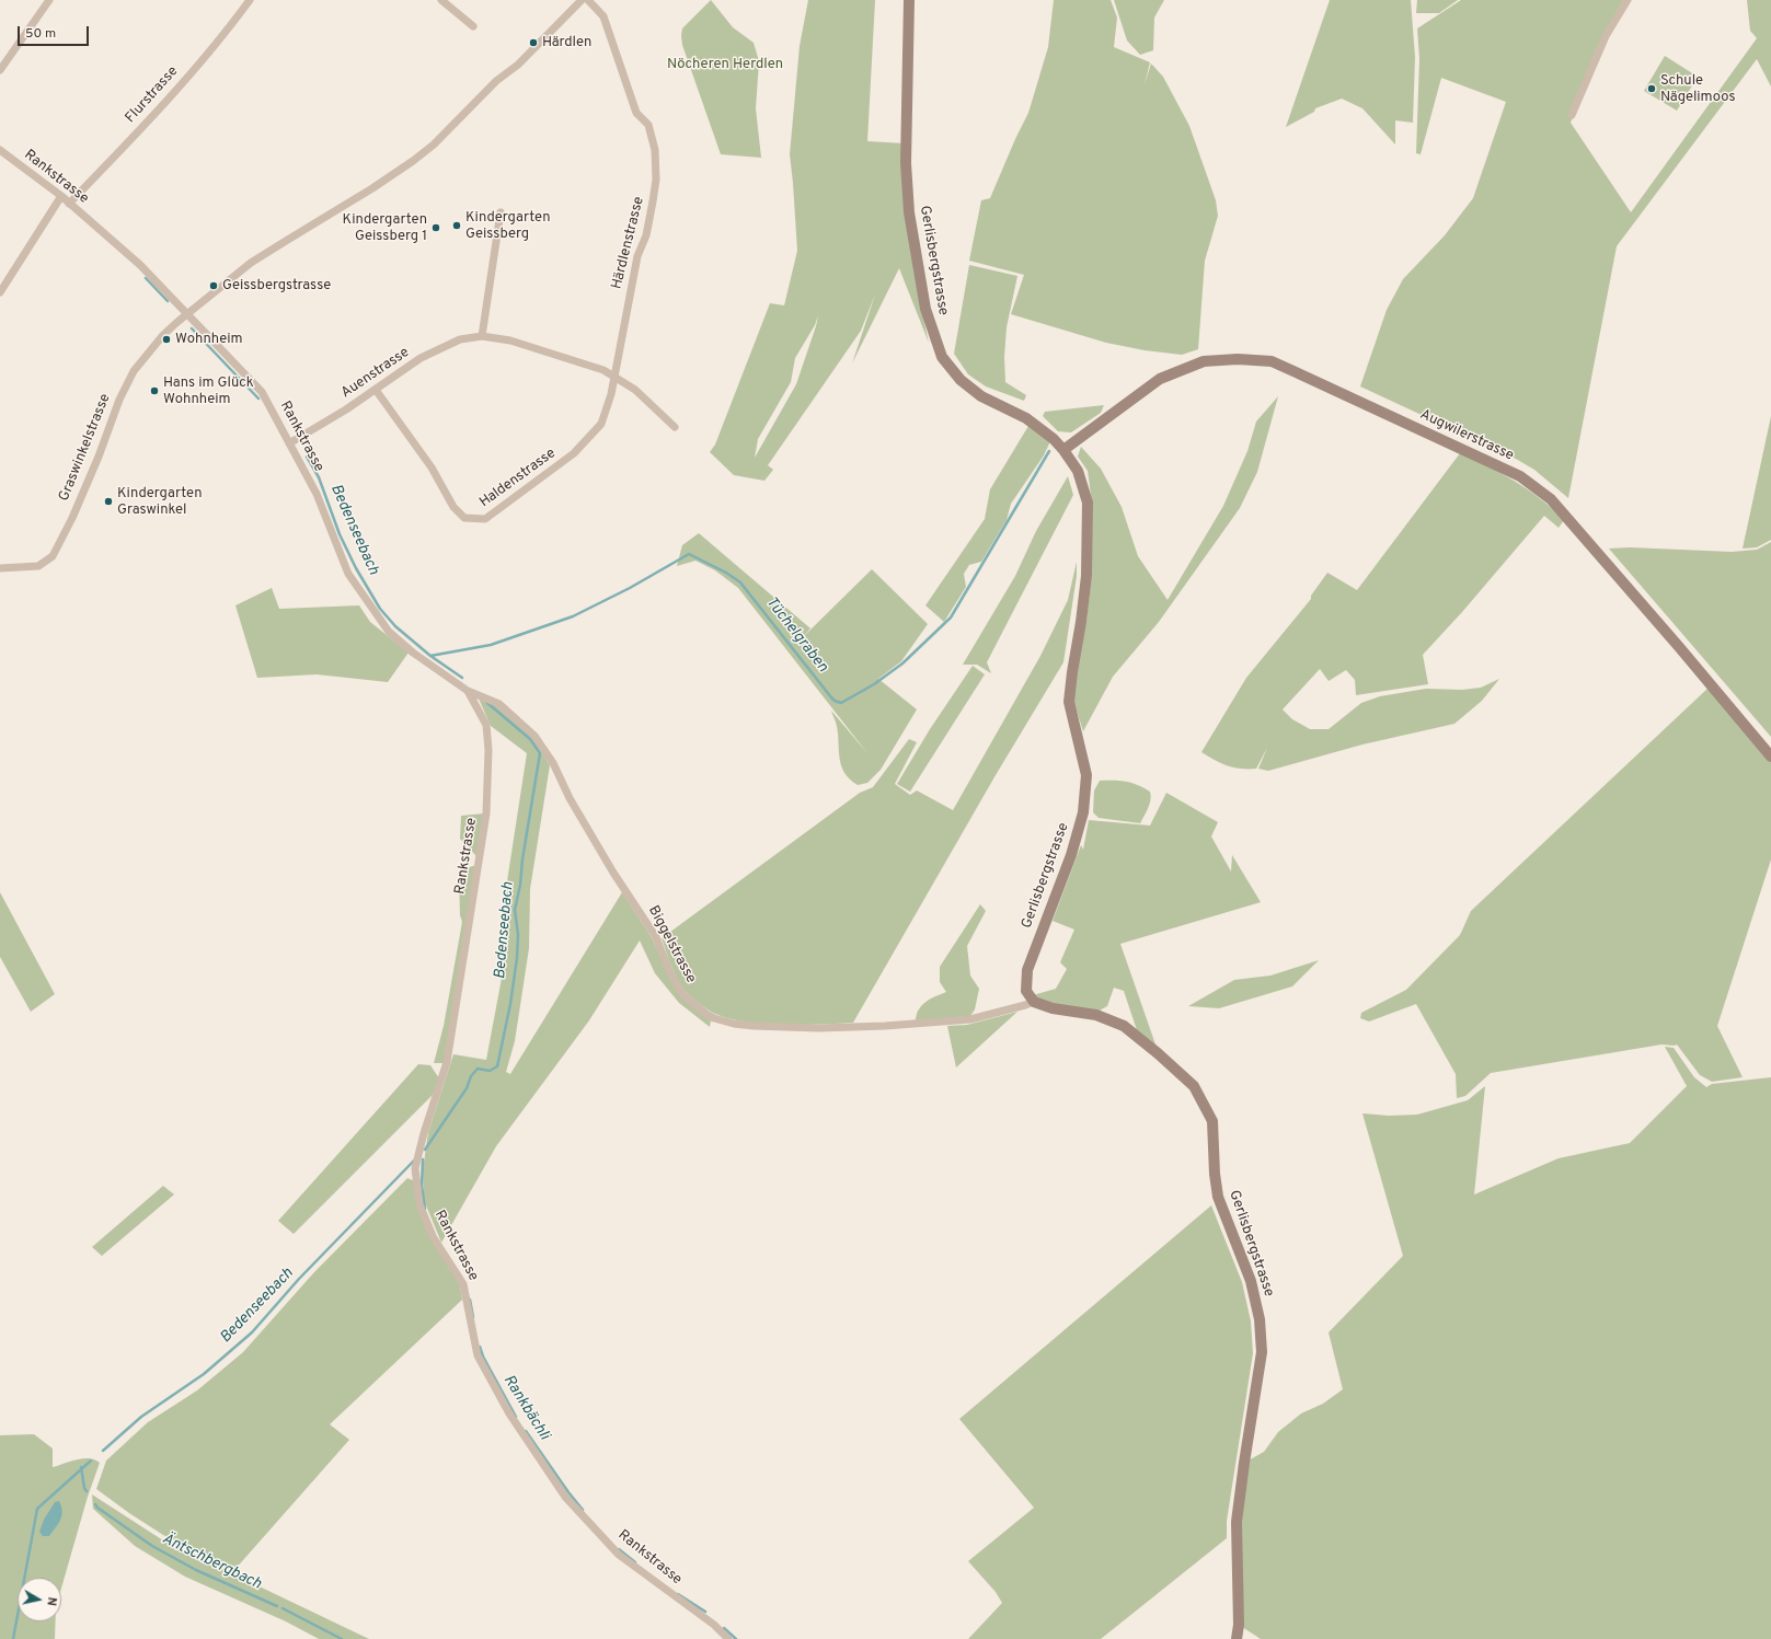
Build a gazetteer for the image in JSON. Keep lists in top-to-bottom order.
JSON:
{
  "streets": {
    "street": [
      "Flurstrasse",
      "Rankstrasse",
      "Härdlenstrasse",
      "Gerlisbergstrasse",
      "Auenstrasse",
      "Augwilerstrasse",
      "Graswinkelstrasse",
      "Haldenstrasse",
      "Biggelstrasse"
    ]
  },
  "crossings": [
    ["Flurstrasse", "Rankstrasse"],
    ["Rankstrasse", "Auenstrasse"],
    ["Rankstrasse", "Graswinkelstrasse"],
    ["Rankstrasse", "Biggelstrasse"],
    ["Härdlenstrasse", "Auenstrasse"],
    ["Härdlenstrasse", "Haldenstrasse"],
    ["Gerlisbergstrasse", "Augwilerstrasse"],
    ["Gerlisbergstrasse", "Biggelstrasse"],
    ["Auenstrasse", "Haldenstrasse"]
  ],
  "water": [
    "Bedenseebach",
    "Tüchelgraben",
    "Rankbächli",
    "Äntschbergbach"
  ],
  "parks": ["Nöcheren Herdlen"],
  "places": [
    "Härdlen",
    "Schule Nägelimoos",
    "Kindergarten Geissberg",
    "Kindergarten Geissberg 1",
    "Geissbergstrasse",
    "Wohnheim",
    "Hans im Glück Wohnheim",
    "Kindergarten Graswinkel"
  ],
  "scale_bar": "50 m",
  "north": "right"
}
